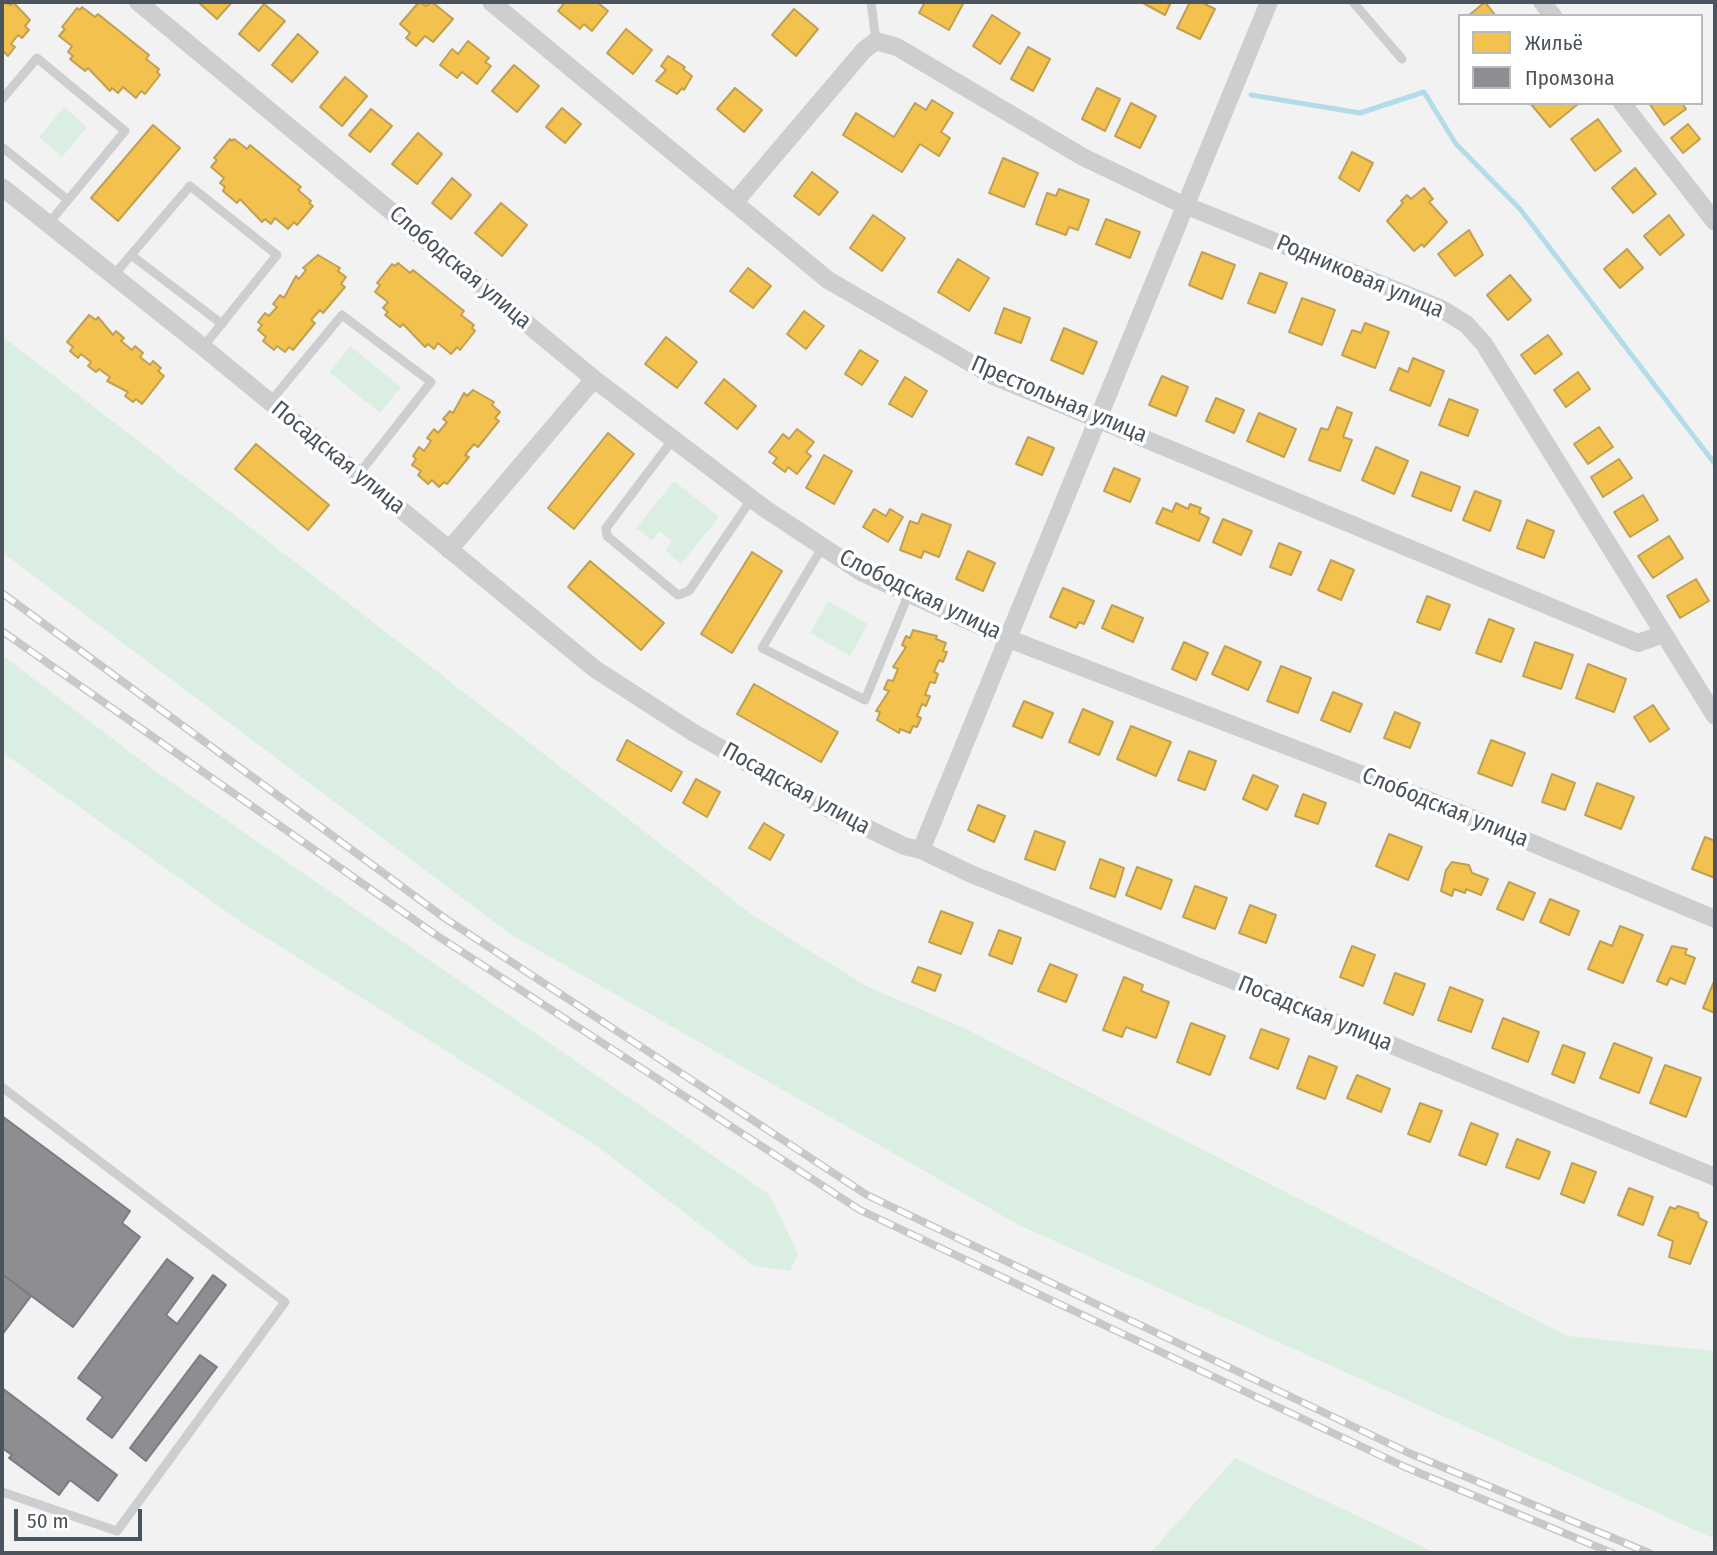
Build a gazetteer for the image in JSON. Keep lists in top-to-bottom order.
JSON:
{
  "streets": {
    "street": [
      "Слободская улица",
      "Родниковая улица",
      "Престольная улица",
      "Посадская улица"
    ]
  },
  "crossings": [
    ["Родниковая улица", "Престольная улица"]
  ],
  "legend": ["Жильё", "Промзона"],
  "scale_bar": "50 m"
}
